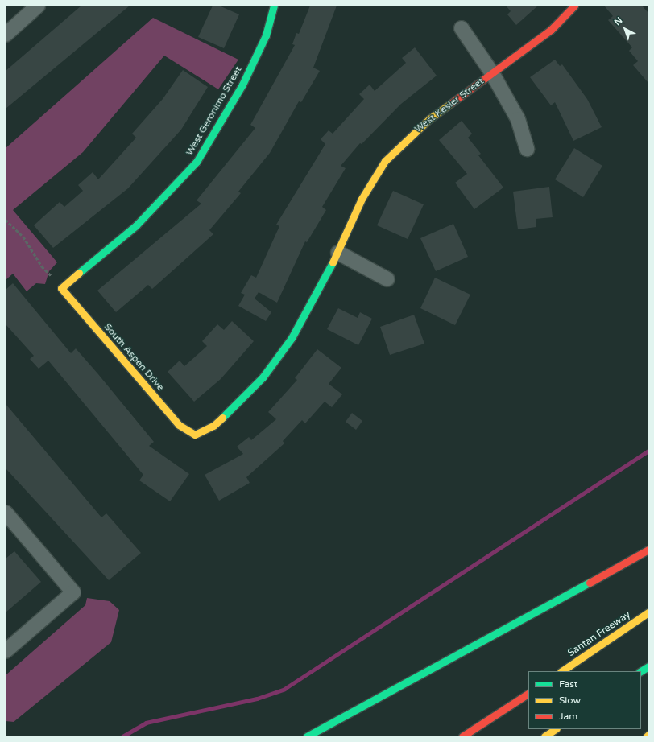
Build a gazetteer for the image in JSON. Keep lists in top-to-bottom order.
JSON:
{
  "streets": {
    "main road": [
      "West Kesler Street",
      "West Geronimo Street",
      "South Aspen Drive",
      "Santan Freeway"
    ]
  },
  "crossings": [
    ["West Kesler Street", "South Aspen Drive"],
    ["West Geronimo Street", "South Aspen Drive"]
  ],
  "legend": ["Fast", "Slow", "Jam"],
  "north": "top left"
}
